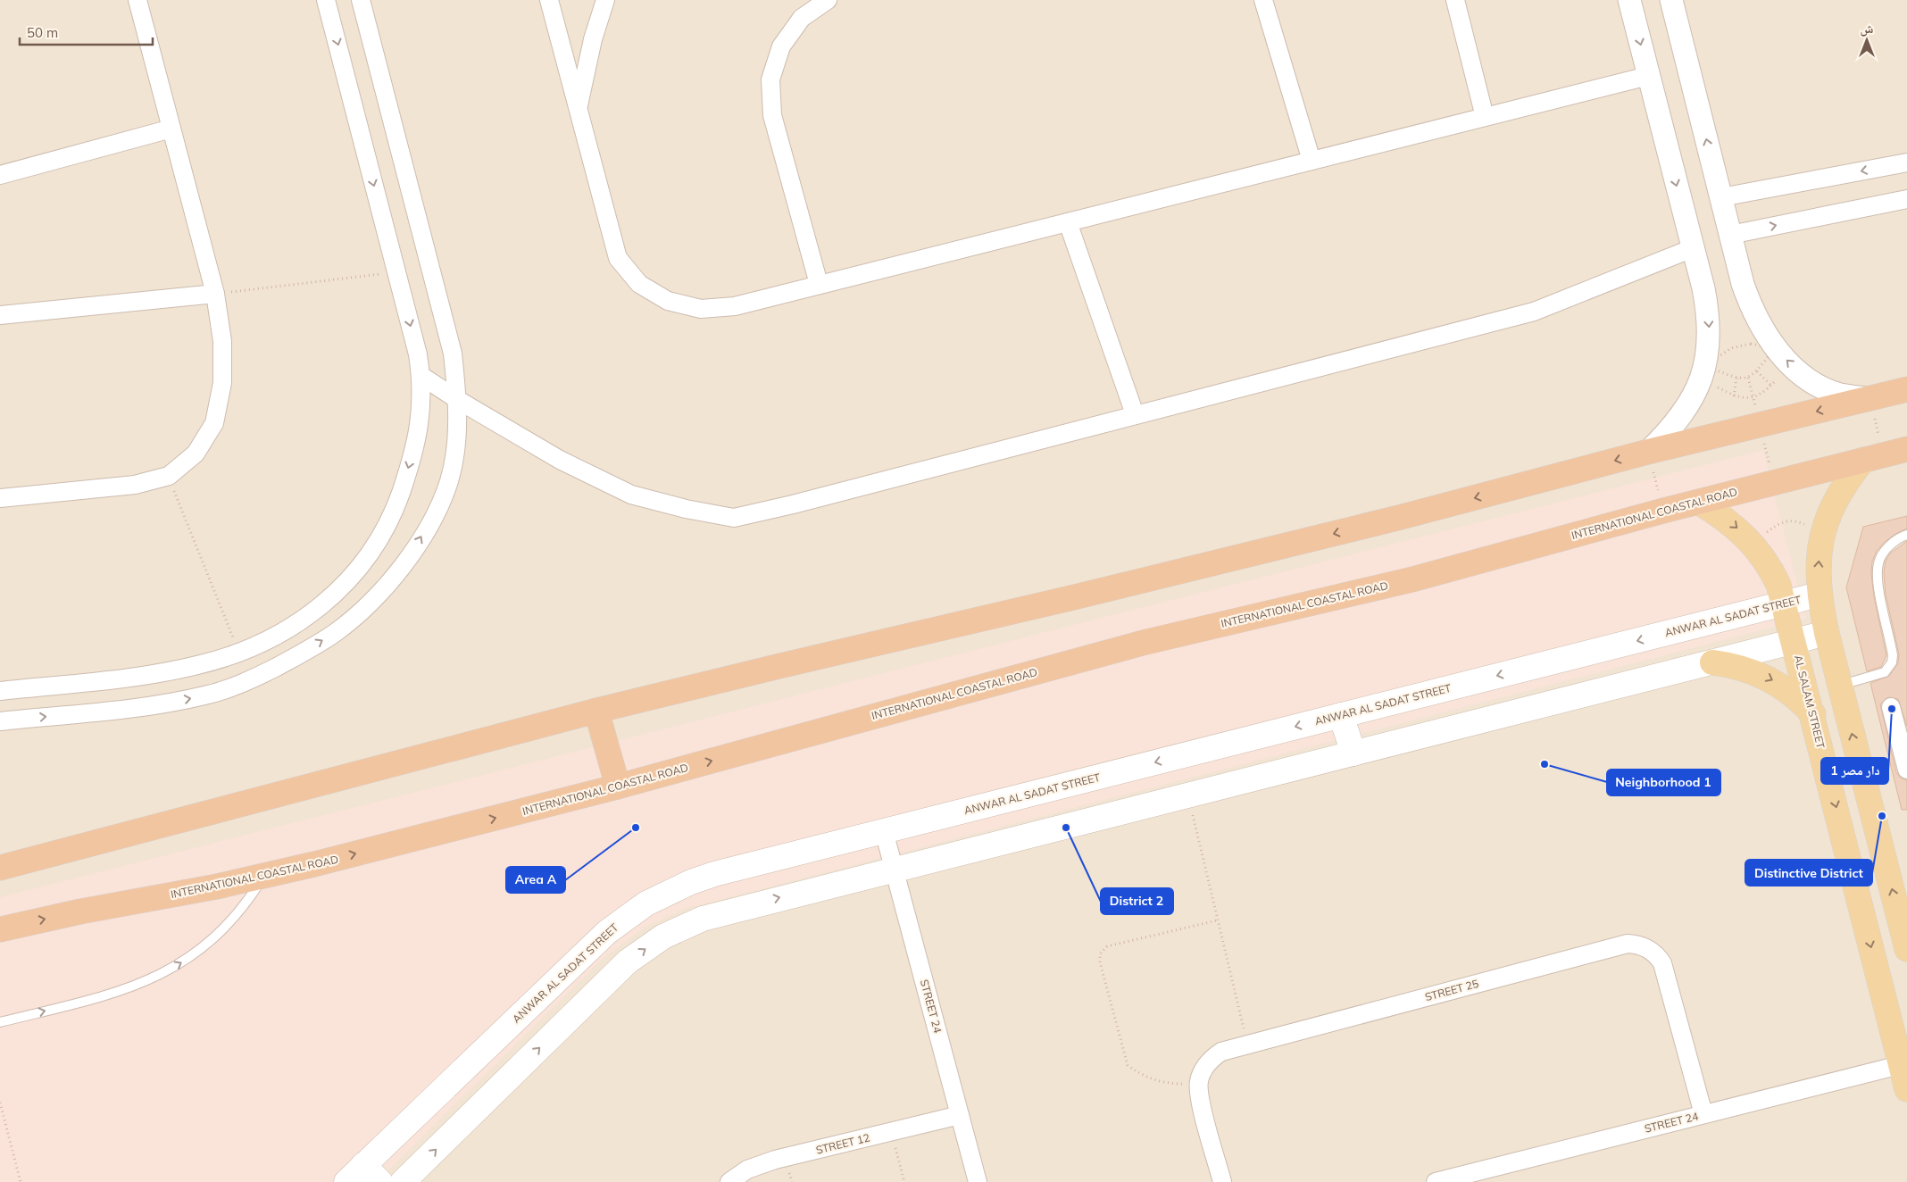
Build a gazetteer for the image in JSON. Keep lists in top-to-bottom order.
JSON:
{
  "streets": {
    "highway": ["INTERNATIONAL COASTAL ROAD"],
    "main road": ["ANWAR AL SADAT STREET", "AL SALAM STREET"],
    "street": ["STREET 25", "STREET 24", "STREET 12"]
  },
  "crossings": [
    ["INTERNATIONAL COASTAL ROAD", "AL SALAM STREET"],
    ["ANWAR AL SADAT STREET", "AL SALAM STREET"],
    ["ANWAR AL SADAT STREET", "STREET 24"],
    ["AL SALAM STREET", "STREET 24"],
    ["STREET 25", "STREET 24"],
    ["STREET 24", "STREET 12"]
  ],
  "places": [
    "دار مصر 1",
    "Neighborhood 1",
    "Distinctive District",
    "Area A",
    "District 2"
  ],
  "scale_bar": "50 m",
  "north": "top"
}
